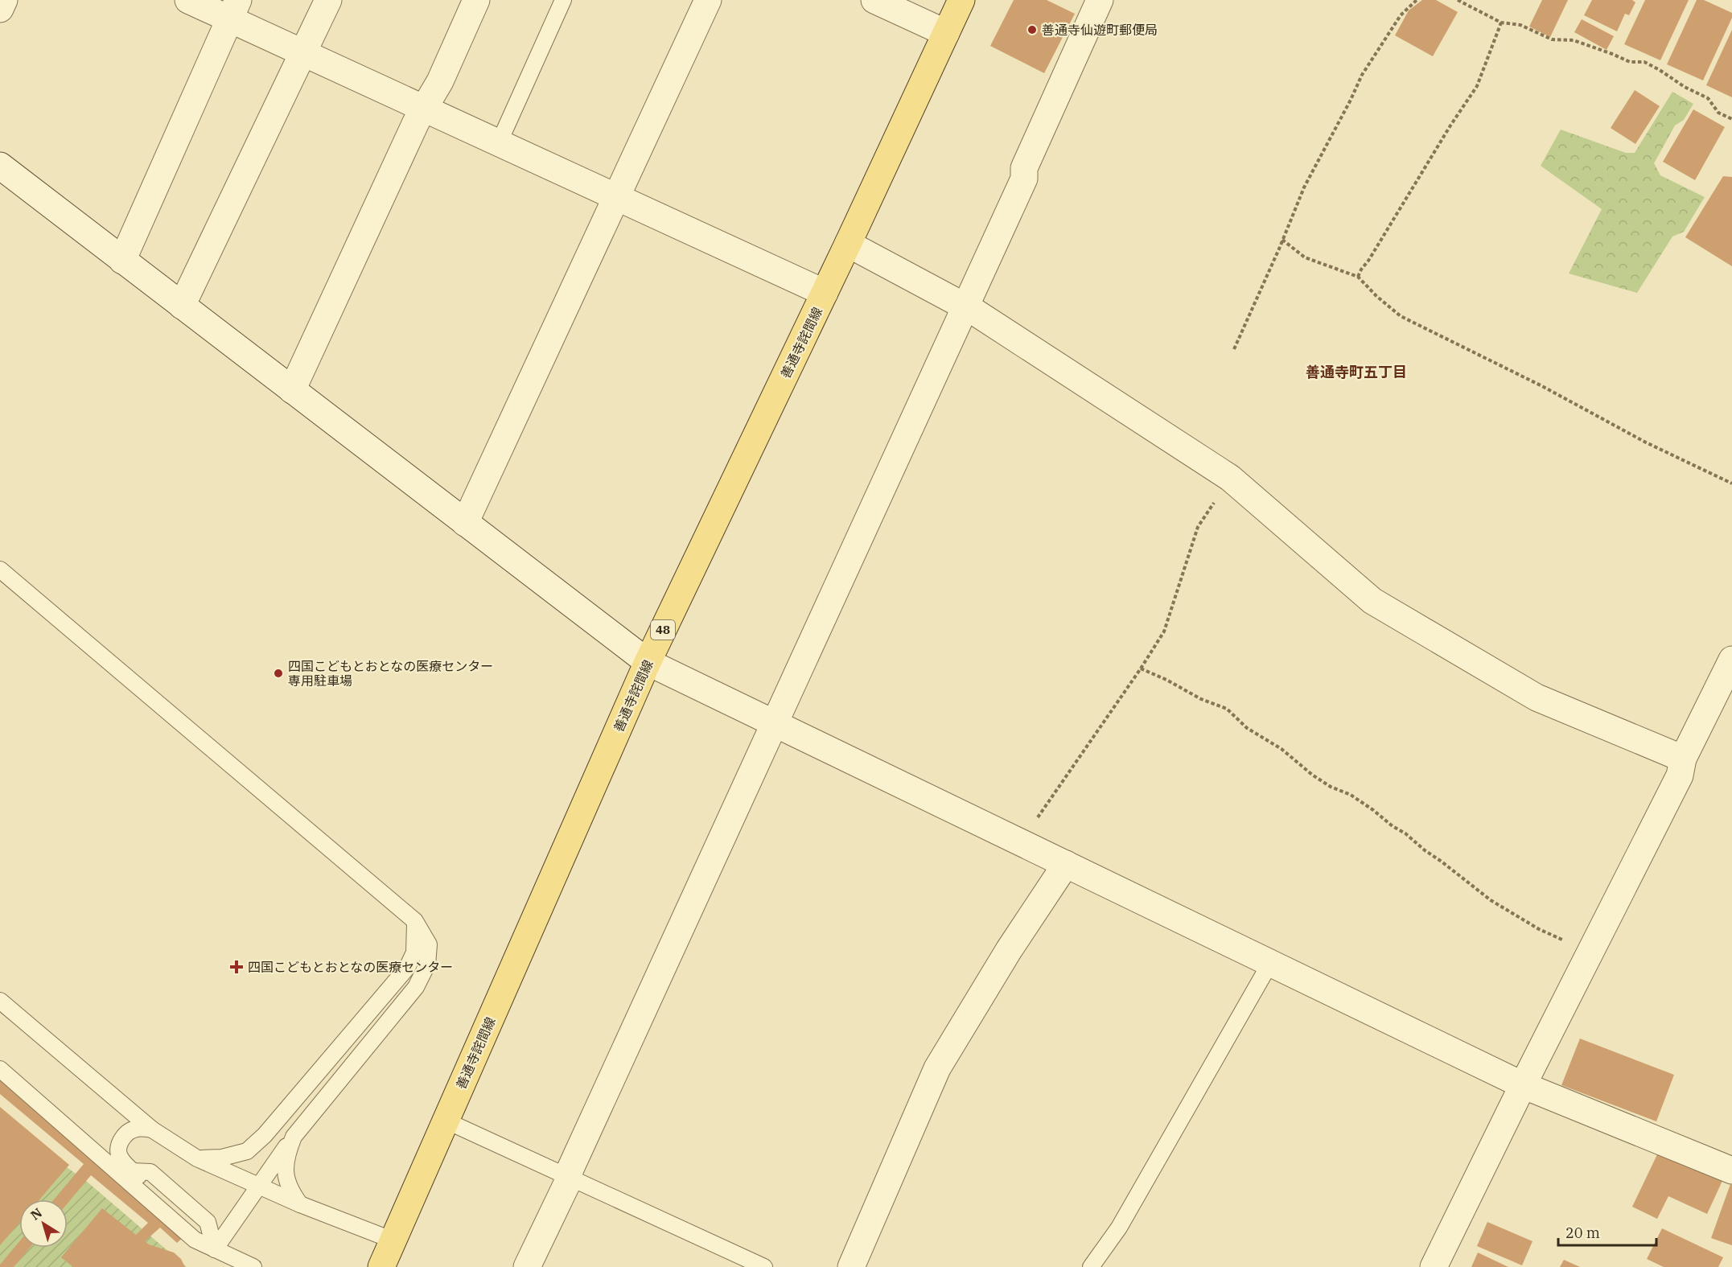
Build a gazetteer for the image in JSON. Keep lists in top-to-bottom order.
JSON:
{
  "streets": {
    "main road": ["善通寺詫間線", "48"]
  },
  "districts": ["善通寺町五丁目"],
  "places": {
    "other": ["善通寺仙遊町郵便局", "四国こどもとおとなの医療センター 専用駐車場"],
    "health": ["四国こどもとおとなの医療センター"]
  },
  "scale_bar": "20 m",
  "north": "top left"
}
